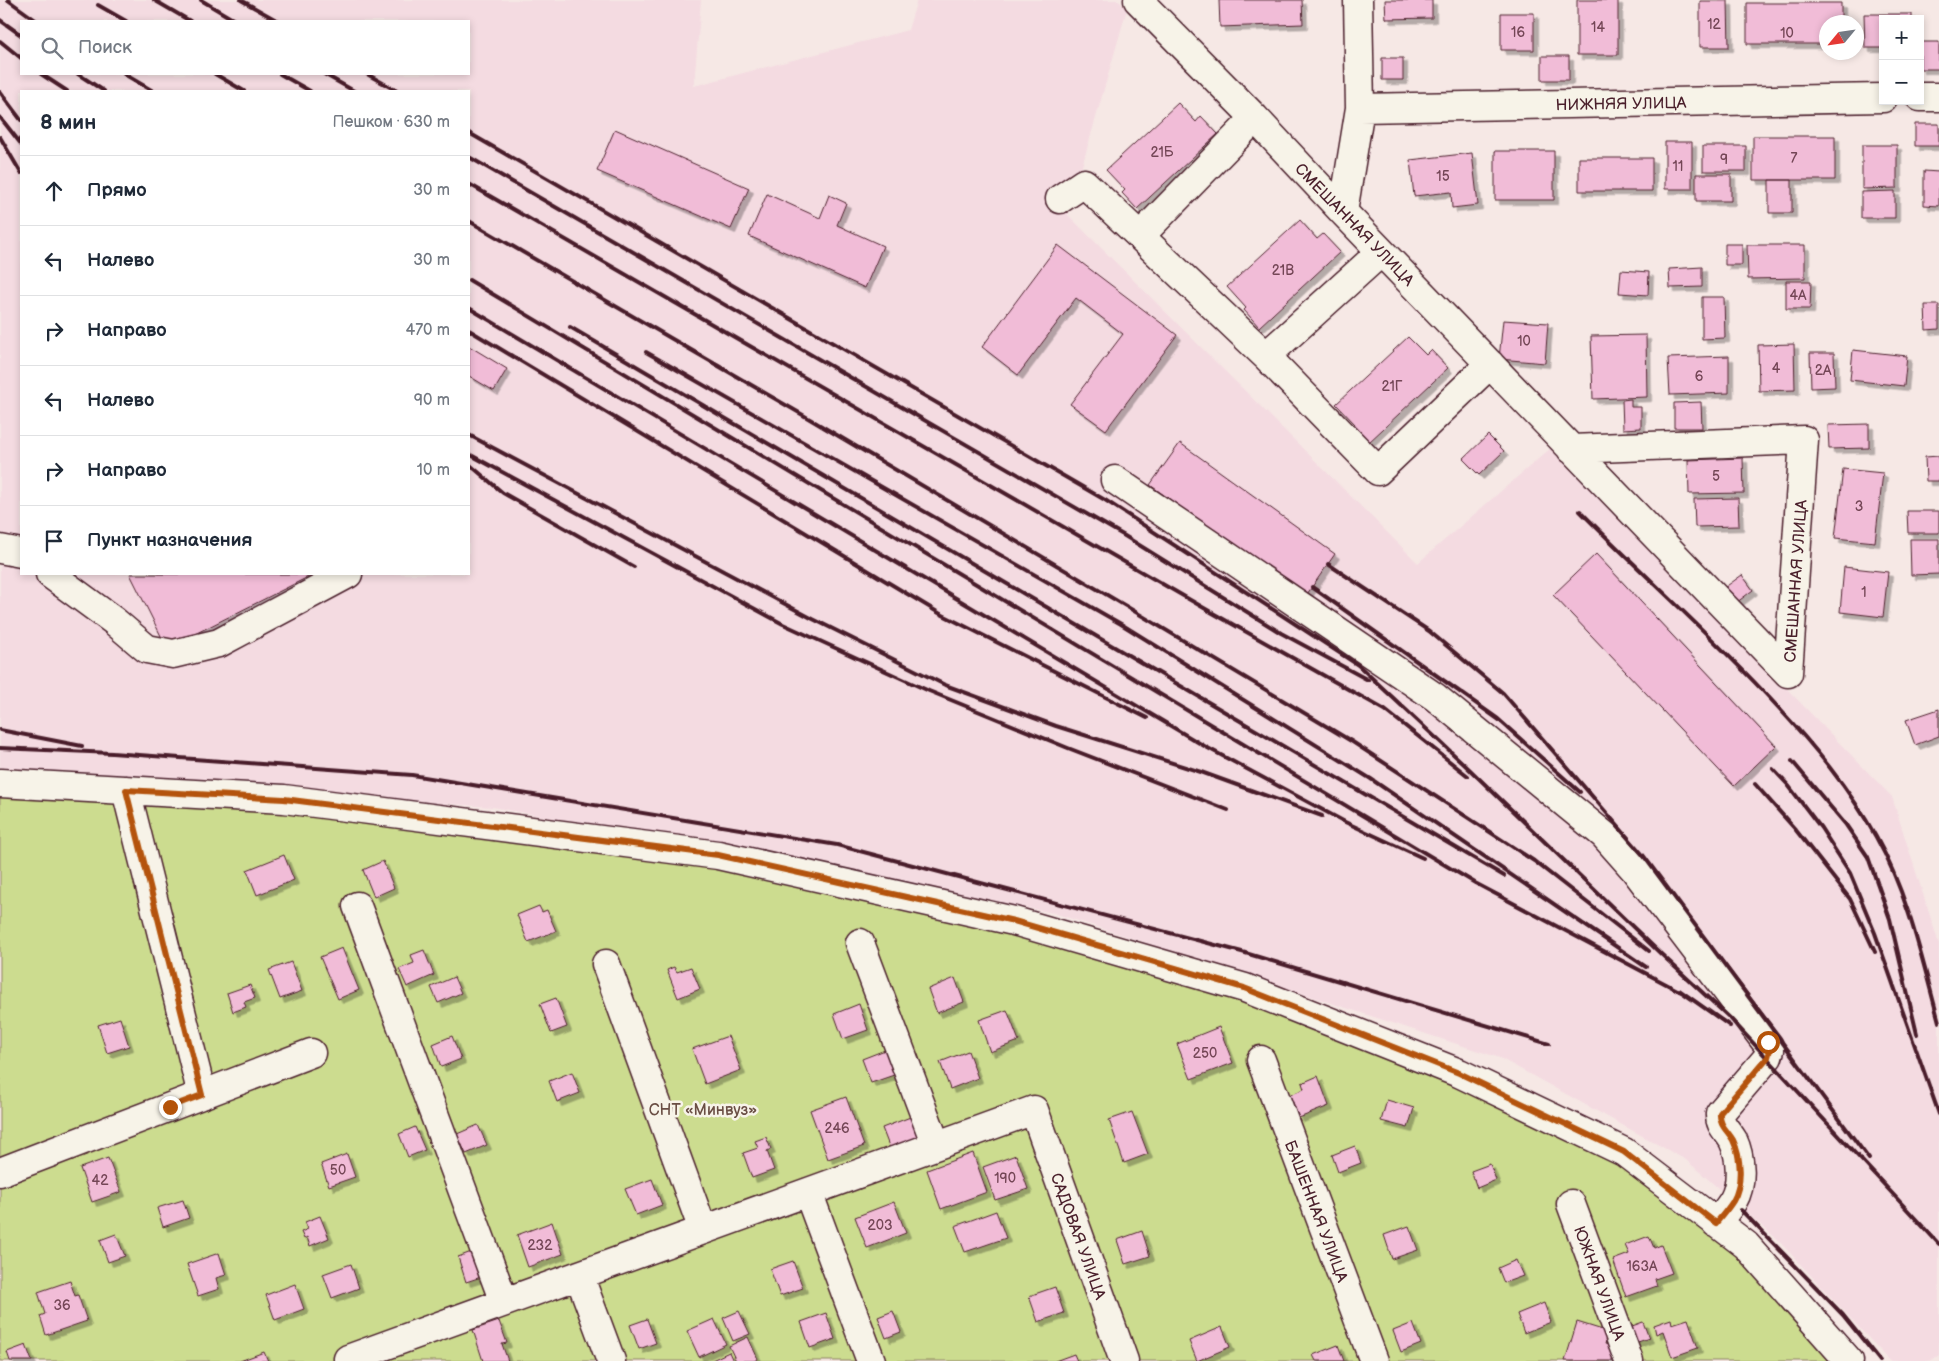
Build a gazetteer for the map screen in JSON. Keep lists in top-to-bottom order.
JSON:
{
  "streets": {
    "street": [
      "НИЖНЯЯ УЛИЦА",
      "СМЕШАННАЯ УЛИЦА",
      "БАШЕННАЯ УЛИЦА",
      "САДОВАЯ УЛИЦА",
      "ЮЖНАЯ УЛИЦА"
    ]
  },
  "parks": ["СНТ «Минвуз»"],
  "house_numbers": [
    "12",
    "14",
    "16",
    "10",
    "21Б",
    "7",
    "9",
    "11",
    "15",
    "21В",
    "4А",
    "10",
    "4",
    "2А",
    "6",
    "21Г",
    "5",
    "3",
    "1",
    "250",
    "246",
    "50",
    "190",
    "42",
    "203",
    "232",
    "163А",
    "36"
  ],
  "north": "bottom left",
  "page": {
    "map_buttons": ["+", "−"],
    "search": "Поиск",
    "heading": ["8 мин", "Пешком · 630 m"],
    "list": [
      ["Прямо", "30 m"],
      ["Налево", "30 m"],
      ["Направо", "470 m"],
      ["Налево", "90 m"],
      ["Направо", "10 m"],
      "Пункт назначения"
    ]
  }
}
